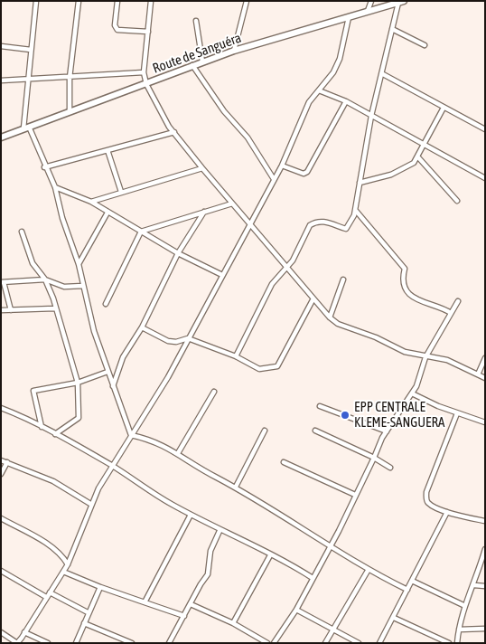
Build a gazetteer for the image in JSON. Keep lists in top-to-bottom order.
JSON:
{
  "streets": {
    "street": ["Route de Sanguéra"]
  },
  "places": ["EPP CENTRALE KLEME-SANGUERA"]
}
